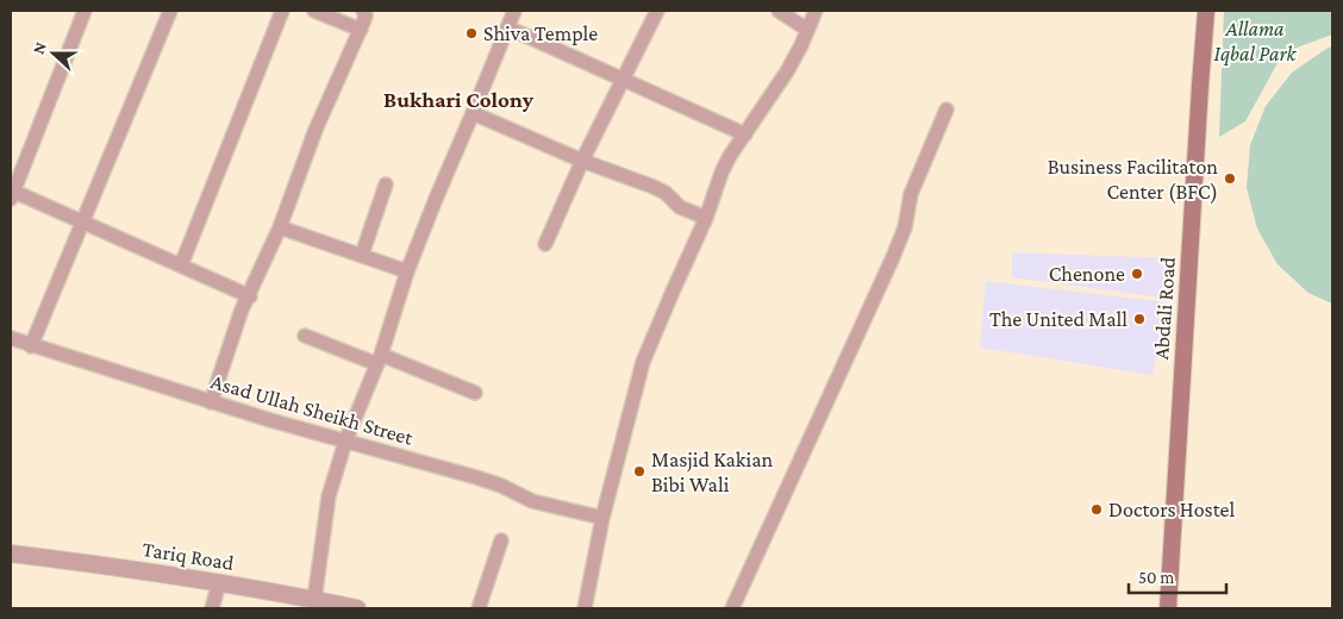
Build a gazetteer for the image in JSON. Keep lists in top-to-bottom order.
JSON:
{
  "streets": {
    "main road": ["Abdali Road"],
    "street": ["Asad Ullah Sheikh Street", "Tariq Road"]
  },
  "districts": ["Bukhari Colony"],
  "parks": ["Allama Iqbal Park"],
  "places": [
    "Shiva Temple",
    "Business Facilitaton Center (BFC)",
    "Chenone",
    "The United Mall",
    "Masjid Kakian Bibi Wali",
    "Doctors Hostel"
  ],
  "scale_bar": "50 m",
  "north": "left"
}
